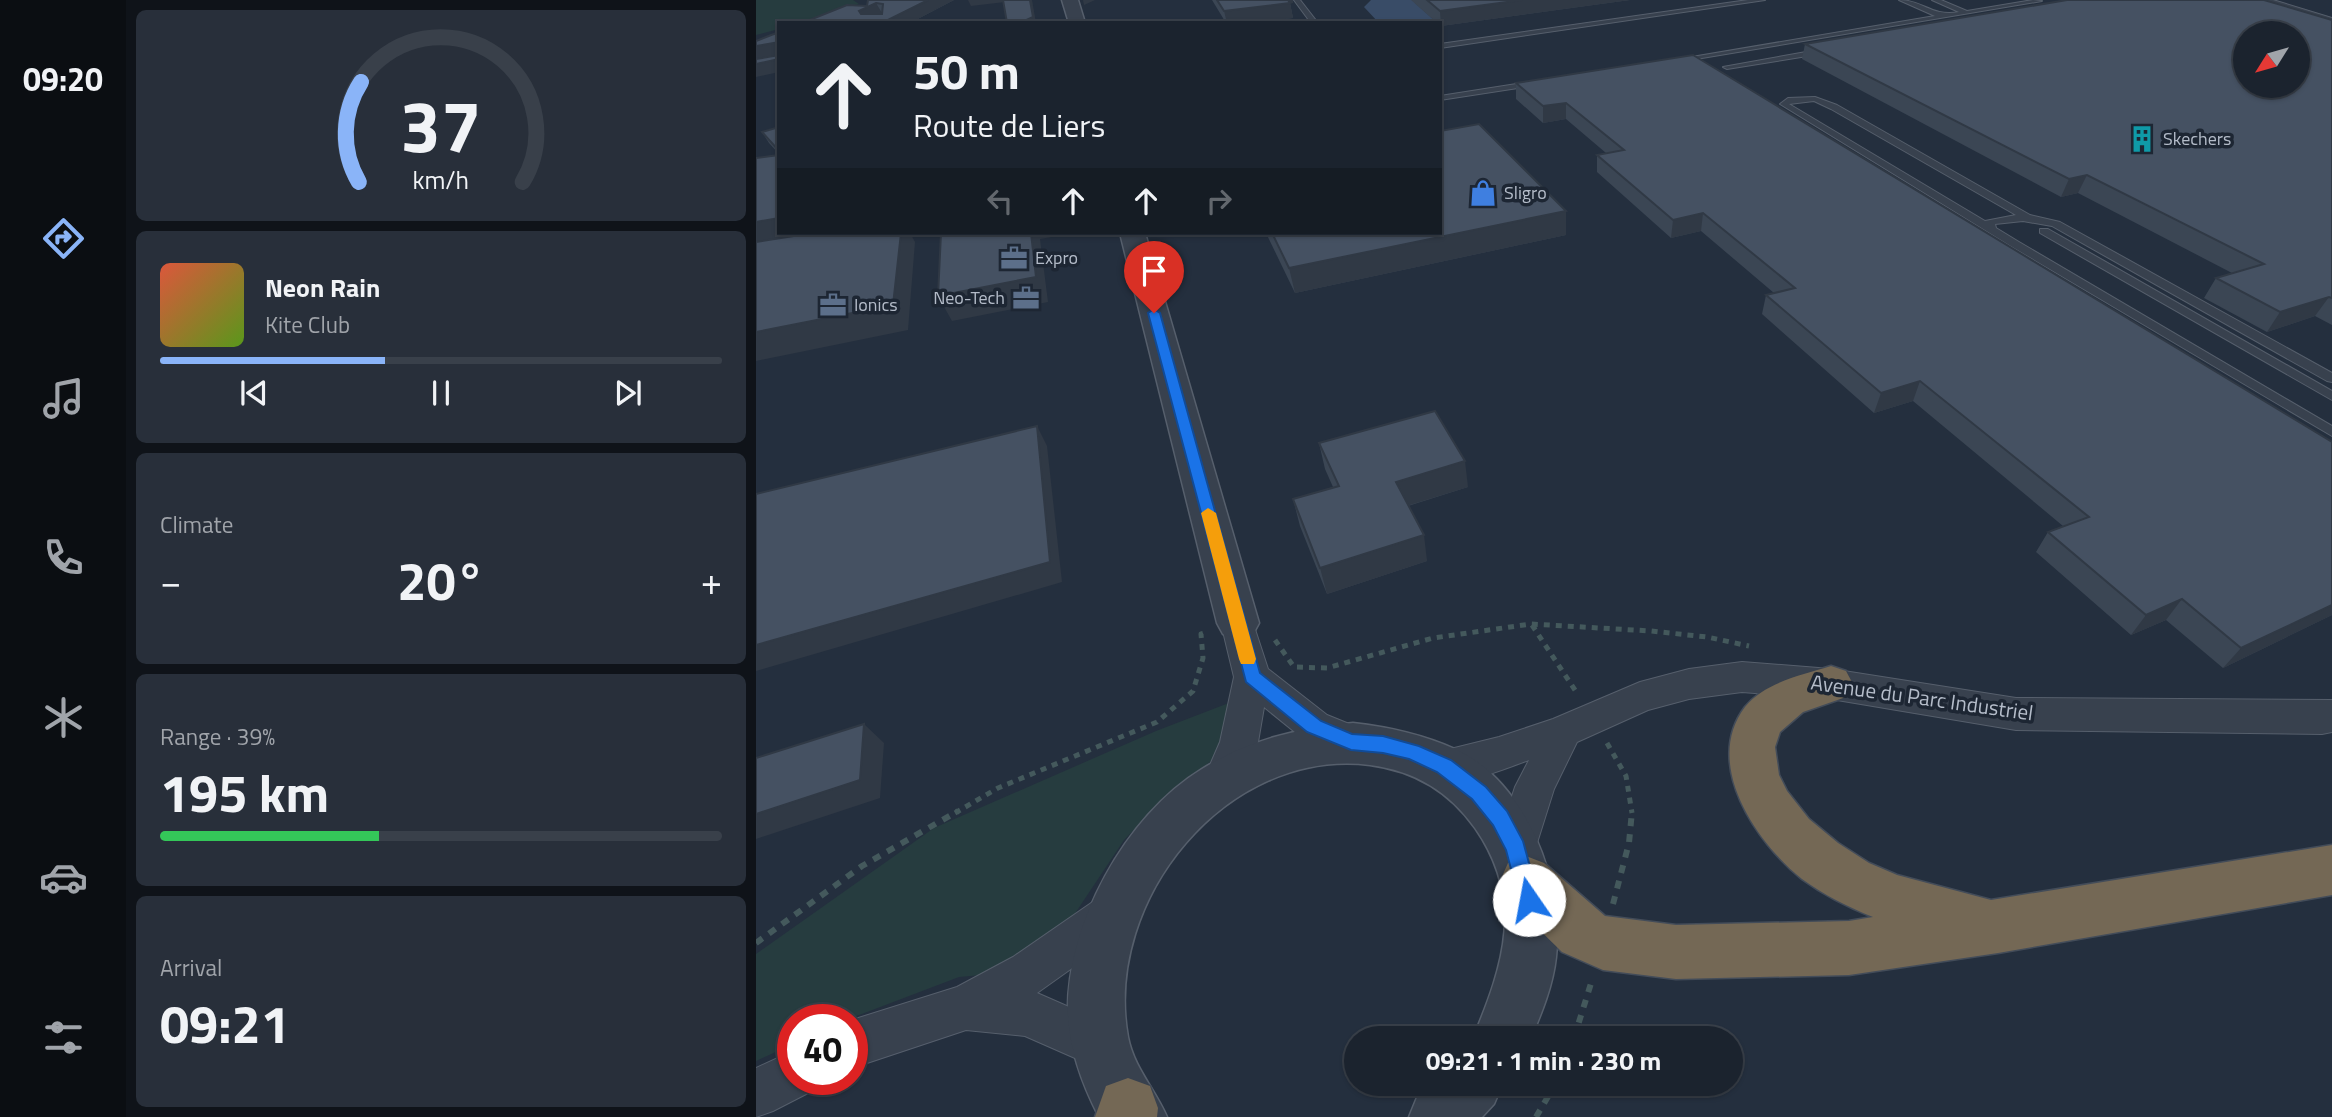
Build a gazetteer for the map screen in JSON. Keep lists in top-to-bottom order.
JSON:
{
  "streets": {
    "street": ["Avenue du Parc Industriel"]
  },
  "places": {
    "building": ["Skechers"],
    "shop": ["Sligro"],
    "office": ["Expro", "Neo-Tech", "Ionics"]
  },
  "north": "bottom left",
  "page": {
    "tabs": "09:20",
    "turn": ["50 m", "Route de Liers"],
    "song": ["Neon Rain", "Kite Club"],
    "tile": [
      "Climate",
      ["Range · 39%", "195 km"],
      ["Arrival", "09:21"]
    ],
    "heat": ["−", "20°", "+"],
    "limit": "40",
    "trip": "09:21 · 1 min · 230 m",
    "gauge": ["37", "km/h"]
  }
}
